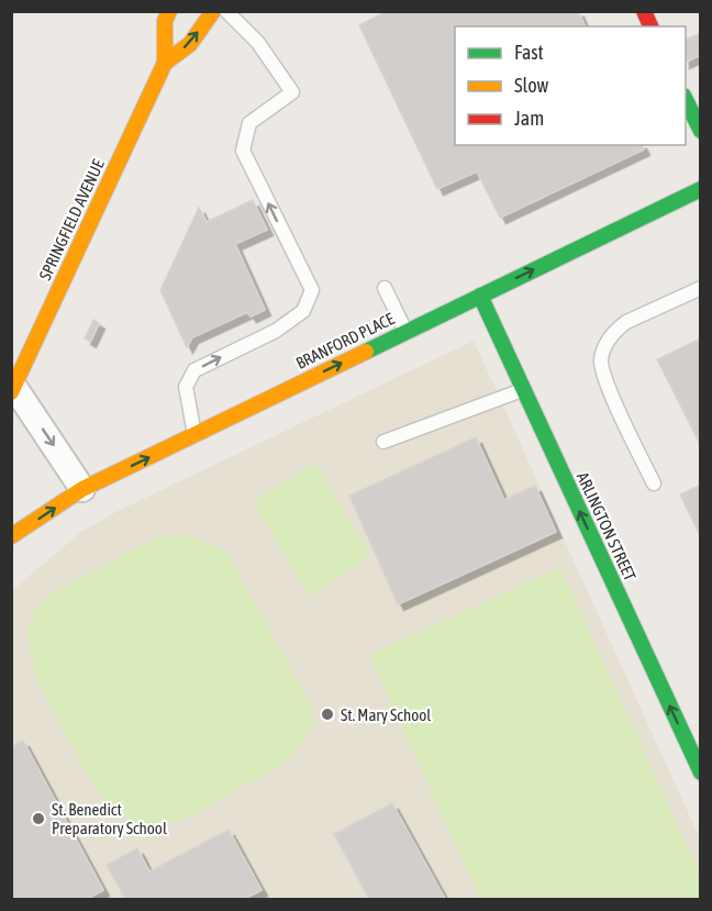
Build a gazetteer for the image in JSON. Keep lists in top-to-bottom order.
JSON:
{
  "streets": {
    "street": ["SPRINGFIELD AVENUE", "BRANFORD PLACE", "ARLINGTON STREET"]
  },
  "crossings": [
    ["BRANFORD PLACE", "ARLINGTON STREET"]
  ],
  "one_way": ["BRANFORD PLACE", "ARLINGTON STREET"],
  "places": ["St. Mary School", "St. Benedict Preparatory School"],
  "legend": ["Fast", "Slow", "Jam"]
}
